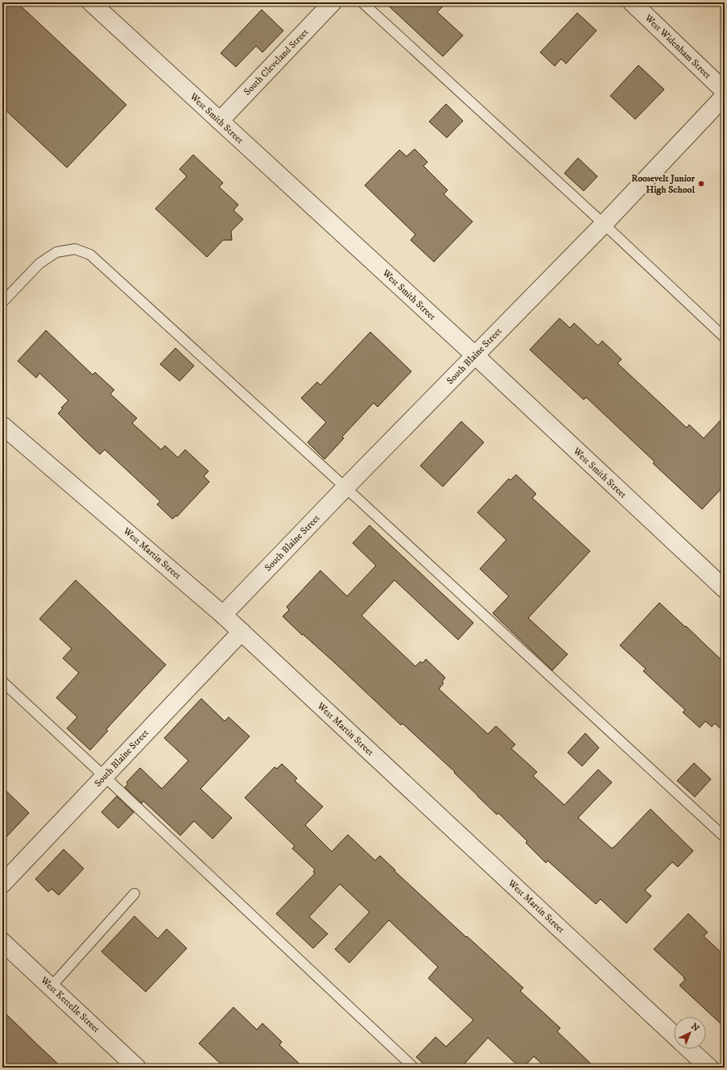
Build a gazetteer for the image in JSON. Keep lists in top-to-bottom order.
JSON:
{
  "streets": {
    "street": [
      "West Widenham Street",
      "South Cleveland Street",
      "West Smith Street",
      "South Blaine Street",
      "West Martin Street",
      "West Kettelle Street"
    ]
  },
  "crossings": [
    ["South Cleveland Street", "West Smith Street"],
    ["West Smith Street", "South Blaine Street"],
    ["South Blaine Street", "West Martin Street"]
  ],
  "places": ["Roosevelt Junior High School"],
  "north": "top right"
}
